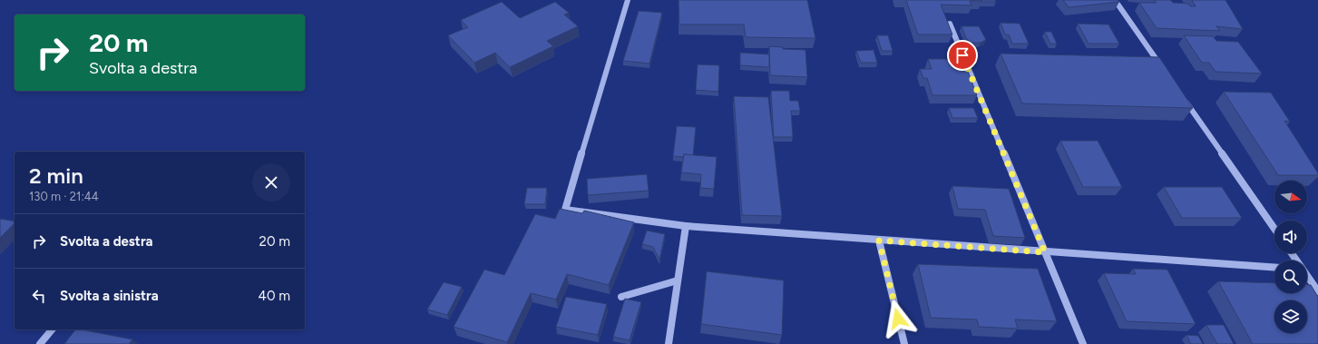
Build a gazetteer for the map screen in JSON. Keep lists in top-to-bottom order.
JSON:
{
  "north": "right",
  "page": {
    "turn": ["20 m", "Svolta a destra"],
    "heading": ["2 min", "130 m · 21:44"],
    "list": [
      {
        "name": "Svolta a destra",
        "value": "20 m"
      },
      {
        "name": "Svolta a sinistra",
        "value": "40 m"
      }
    ]
  }
}
